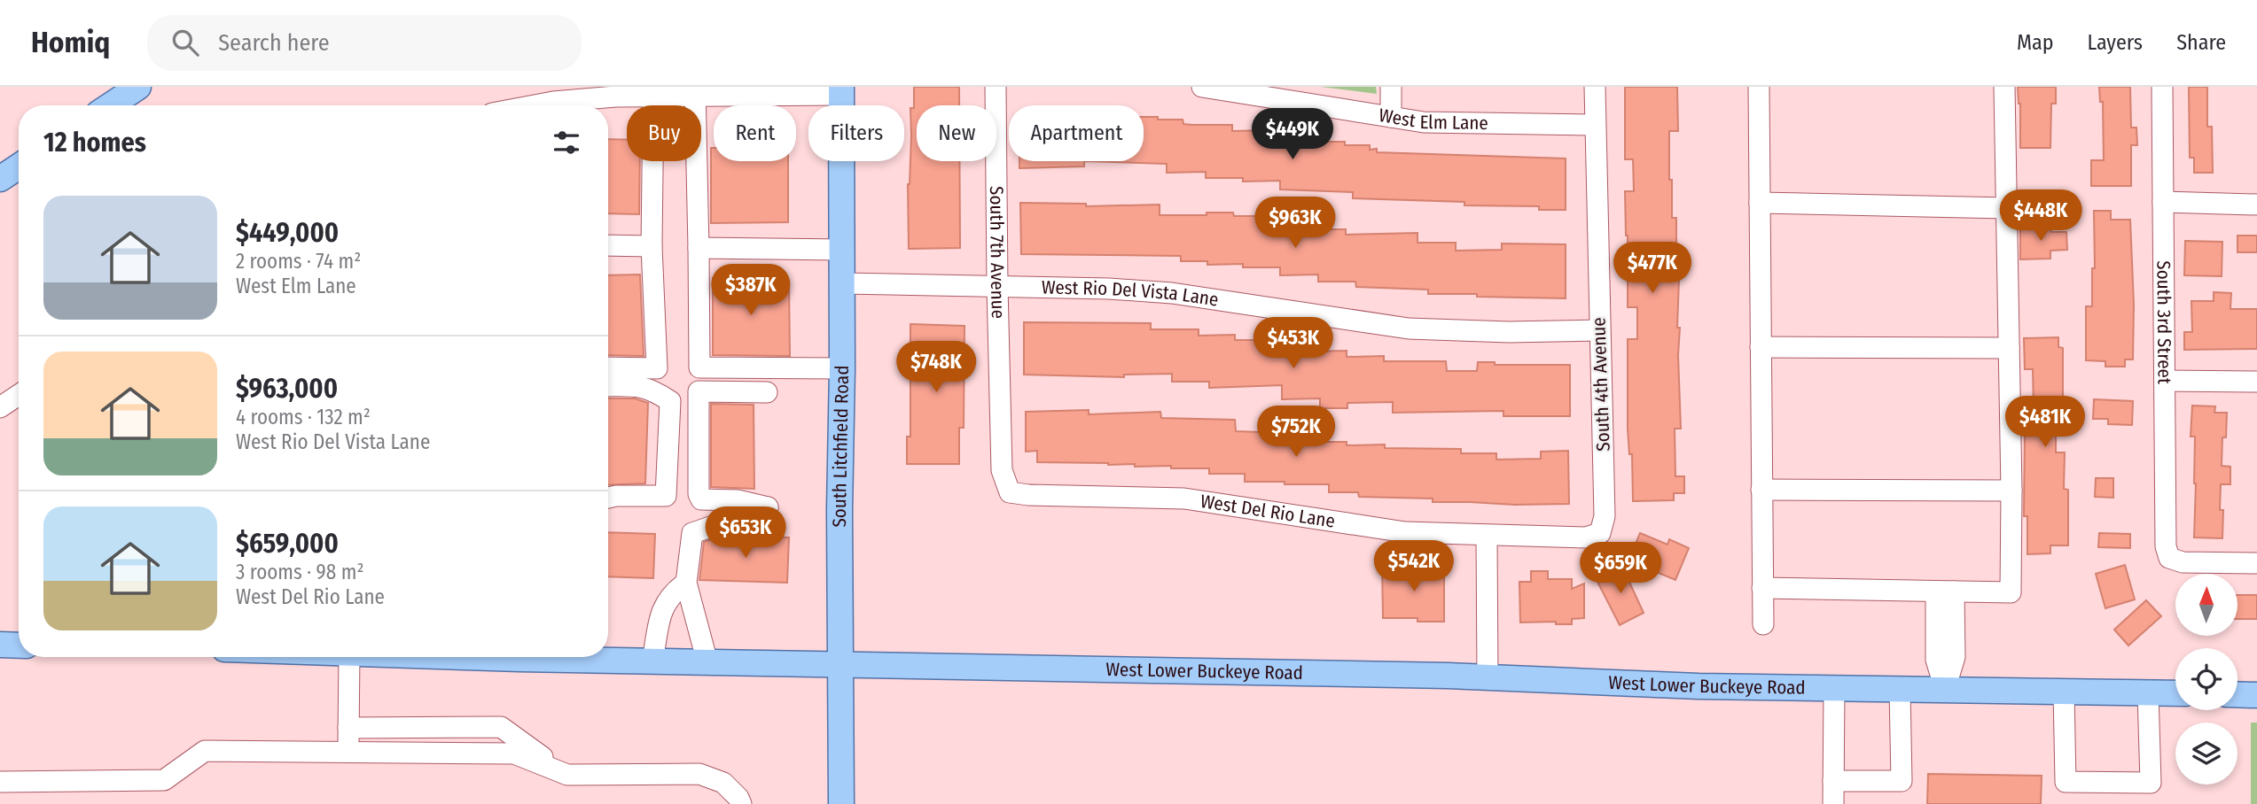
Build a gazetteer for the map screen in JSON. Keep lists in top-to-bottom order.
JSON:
{
  "streets": {
    "main road": ["South Litchfield Road", "West Lower Buckeye Road"],
    "street": [
      "West Elm Lane",
      "South 7th Avenue",
      "West Rio Del Vista Lane",
      "South 3rd Street",
      "South 4th Avenue",
      "West Del Rio Lane"
    ]
  },
  "crossings": [
    ["West Elm Lane", "South 4th Avenue"],
    ["South 7th Avenue", "West Rio Del Vista Lane"],
    ["South 7th Avenue", "West Del Rio Lane"],
    ["West Rio Del Vista Lane", "South 4th Avenue"],
    ["West Rio Del Vista Lane", "South Litchfield Road"],
    ["South 4th Avenue", "West Del Rio Lane"],
    ["South Litchfield Road", "West Lower Buckeye Road"]
  ],
  "north": "top",
  "page": {
    "header": "Homiq",
    "search": "Search here",
    "nav": ["Map", "Layers", "Share"],
    "chip": [
      "Buy",
      "Rent",
      "Filters",
      "New",
      "Apartment"
    ],
    "heading": "12 homes",
    "price": [
      "$449K",
      "$448K",
      "$963K",
      "$477K",
      "$387K",
      "$453K",
      "$748K",
      "$481K",
      "$752K",
      "$653K",
      "$542K",
      "$659K"
    ],
    "list": [
      {
        "name": "$449,000",
        "note": "2 rooms · 74 m² · West Elm Lane"
      },
      {
        "name": "$963,000",
        "note": "4 rooms · 132 m² · West Rio Del Vista Lane"
      },
      {
        "name": "$659,000",
        "note": "3 rooms · 98 m² · West Del Rio Lane"
      }
    ]
  }
}
